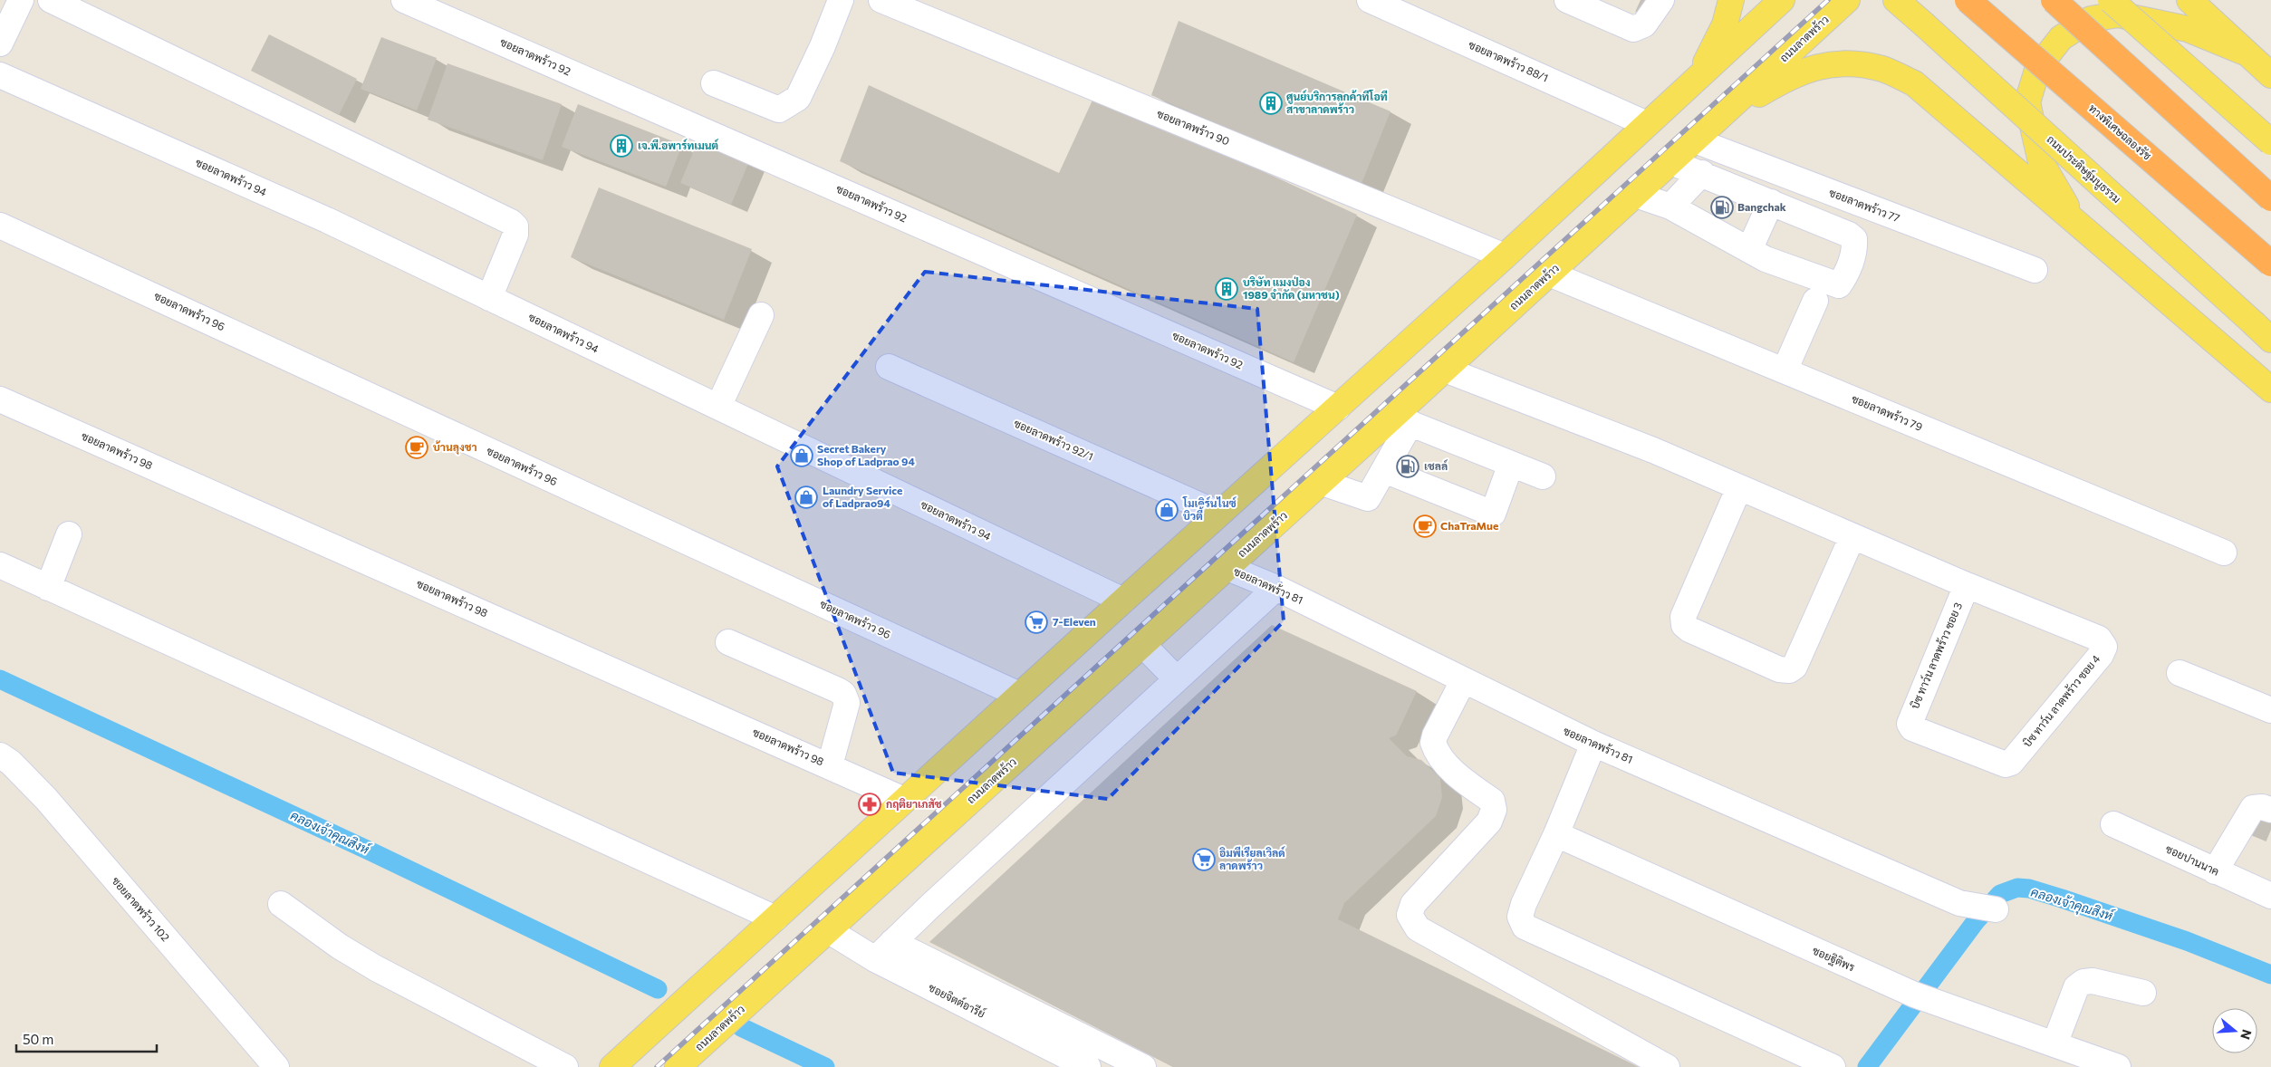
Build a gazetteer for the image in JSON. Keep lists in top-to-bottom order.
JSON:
{
  "streets": {
    "highway": ["ทางพิเศษฉลองรัช"],
    "main road": ["ถนนลาดพร้าว", "ถนนประดิษฐ์มนูธรรม"],
    "street": [
      "ซอยลาดพร้าว 92",
      "ซอยลาดพร้าว 88/1",
      "ซอยลาดพร้าว 90",
      "ซอยลาดพร้าว 94",
      "ซอยลาดพร้าว 77",
      "ซอยลาดพร้าว 96",
      "ซอยลาดพร้าว 79",
      "ซอยลาดพร้าว 92/1",
      "ซอยลาดพร้าว 98",
      "ซอยลาดพร้าว 81",
      "บิซ ทาว์น ลาดพร้าว ซอย 3",
      "บิซ ทาว์น ลาดพร้าว ซอย 4",
      "ซอยปานนาค",
      "ซอยลาดพร้าว 102",
      "ซอยฐิติพร",
      "ซอยจิตต์อารีย์"
    ]
  },
  "crossings": [
    ["ถนนลาดพร้าว", "ซอยลาดพร้าว 77"],
    ["ถนนลาดพร้าว", "ซอยลาดพร้าว 79"],
    ["ถนนลาดพร้าว", "ซอยลาดพร้าว 81"],
    ["ถนนลาดพร้าว", "ซอยจิตต์อารีย์"],
    ["บิซ ทาว์น ลาดพร้าว ซอย 3", "บิซ ทาว์น ลาดพร้าว ซอย 4"]
  ],
  "water": ["คลองเจ้าคุณสิงห์"],
  "places": {
    "building": ["ศูนย์บริการลูกค้าทีโอที สาขาลาดพร้าว", "เจ.พี.อพาร์ทเมนต์", "บริษัท แมงป่อง 1989 จำกัด (มหาชน)"],
    "fuel station": ["Bangchak", "เชลล์"],
    "cafe": ["บ้านลุงชา", "ChaTraMue"],
    "shop": ["Secret Bakery Shop of Ladprao 94", "Laundry Service of Ladprao94", "โมเดิร์นไนซ์ บิวตี้"],
    "supermarket": ["7-Eleven", "อิมพีเรียลเวิลด์ ลาดพร้าว"],
    "pharmacy": ["กฤติยาเภสัช"]
  },
  "scale_bar": "50 m",
  "north": "right"
}
